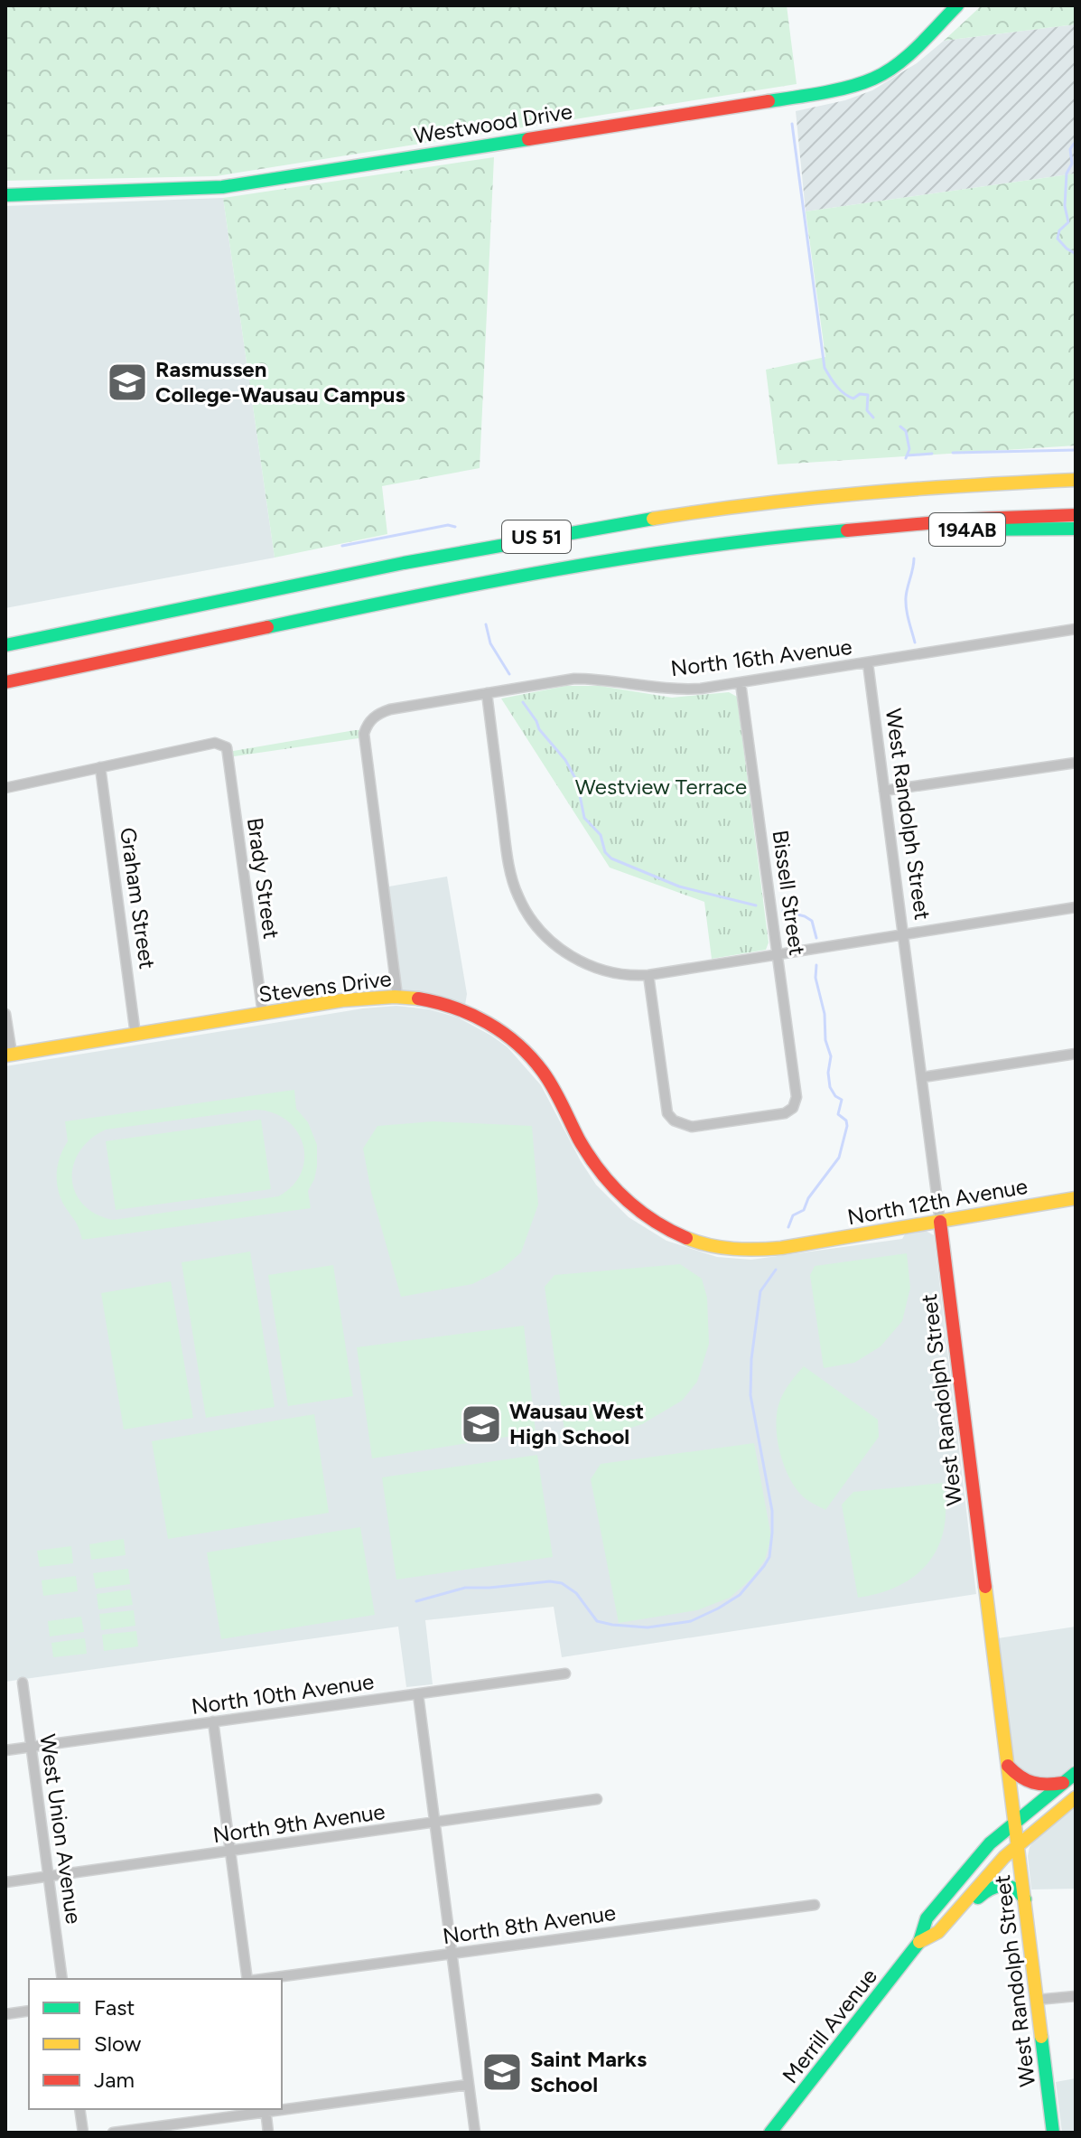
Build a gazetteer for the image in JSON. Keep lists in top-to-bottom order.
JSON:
{
  "streets": {
    "main road": [
      "Westwood Drive",
      "194AB",
      "US 51",
      "West Randolph Street",
      "Stevens Drive",
      "North 12th Avenue",
      "Merrill Avenue"
    ],
    "street": [
      "North 16th Avenue",
      "Brady Street",
      "Bissell Street",
      "Graham Street",
      "North 10th Avenue",
      "North 9th Avenue",
      "West Union Avenue",
      "North 8th Avenue"
    ]
  },
  "crossings": [
    ["194AB", "US 51"],
    ["North 16th Avenue", "West Randolph Street"],
    ["North 16th Avenue", "Bissell Street"],
    ["North 16th Avenue", "Stevens Drive"],
    ["West Randolph Street", "North 12th Avenue"],
    ["West Randolph Street", "Merrill Avenue"],
    ["Brady Street", "Graham Street"],
    ["Brady Street", "Stevens Drive"],
    ["Graham Street", "Stevens Drive"],
    ["Stevens Drive", "North 12th Avenue"],
    ["North 10th Avenue", "West Union Avenue"],
    ["North 9th Avenue", "West Union Avenue"]
  ],
  "parks": ["Westview Terrace"],
  "places": {
    "school or university": ["Rasmussen College-Wausau Campus", "Wausau West High School", "Saint Marks School"]
  },
  "legend": ["Fast", "Slow", "Jam"]
}
